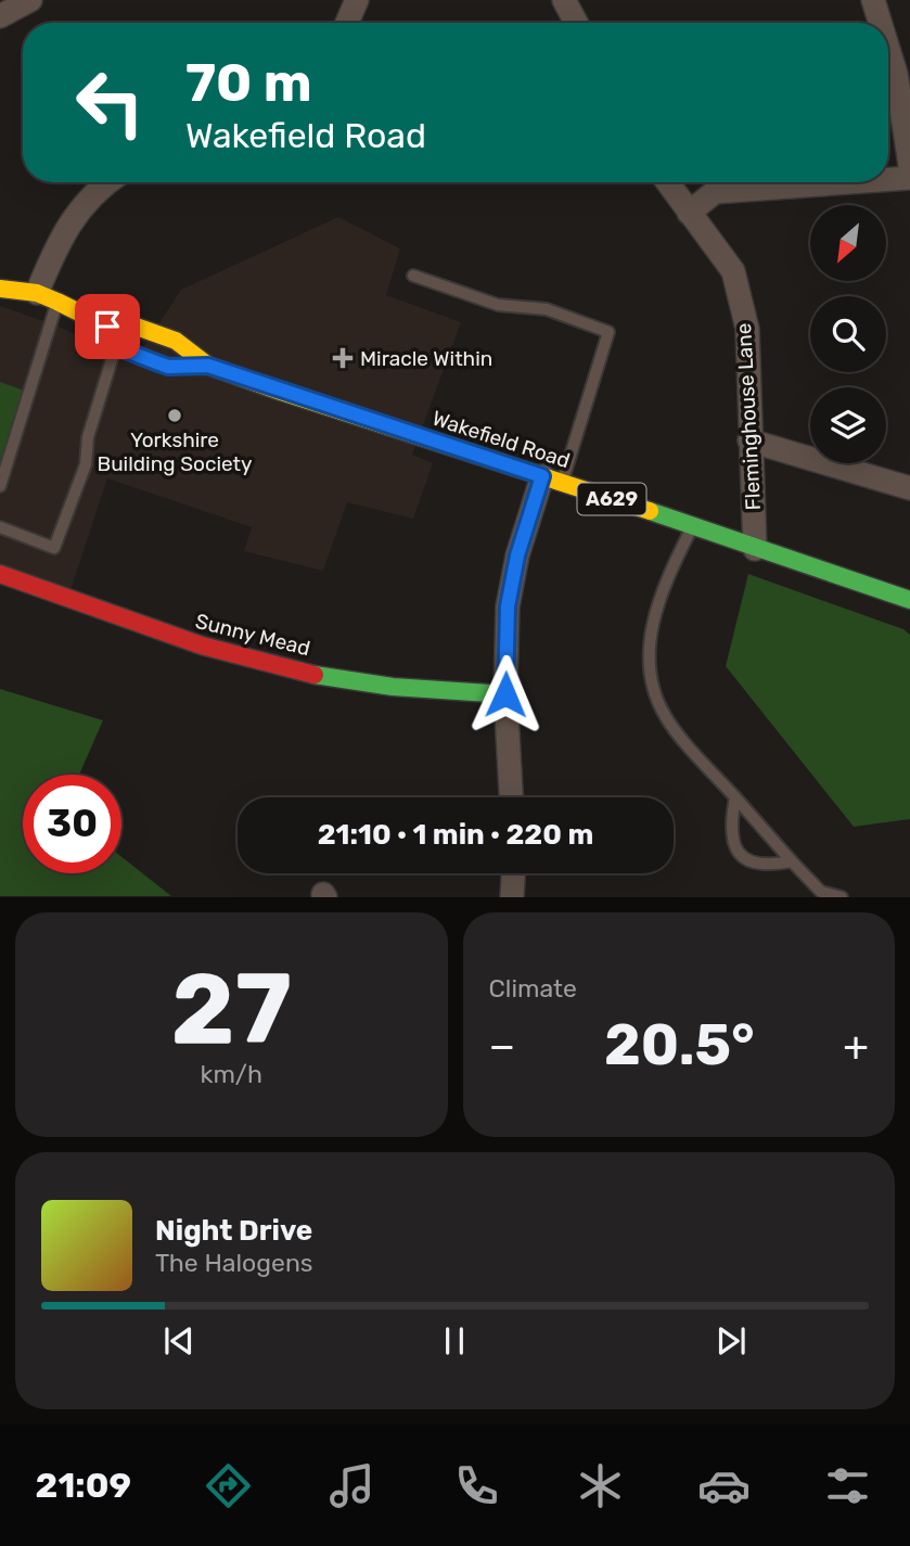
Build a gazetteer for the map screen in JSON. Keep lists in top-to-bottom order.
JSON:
{
  "streets": {
    "main road": ["Wakefield Road", "A629", "Sunny Mead"],
    "street": ["Fleminghouse Lane"]
  },
  "crossings": [
    ["Fleminghouse Lane", "Wakefield Road"],
    ["Wakefield Road", "A629"]
  ],
  "places": {
    "health": ["Miracle Within"],
    "other": ["Yorkshire Building Society"]
  },
  "north": "bottom left",
  "page": {
    "turn": ["70 m", "Wakefield Road"],
    "limit": "30",
    "trip": "21:10 · 1 min · 220 m",
    "tile": [
      ["27", "km/h"],
      "Climate"
    ],
    "heat": ["−", "20.5°", "+"],
    "song": ["Night Drive", "The Halogens"],
    "tabs": "21:09"
  }
}
